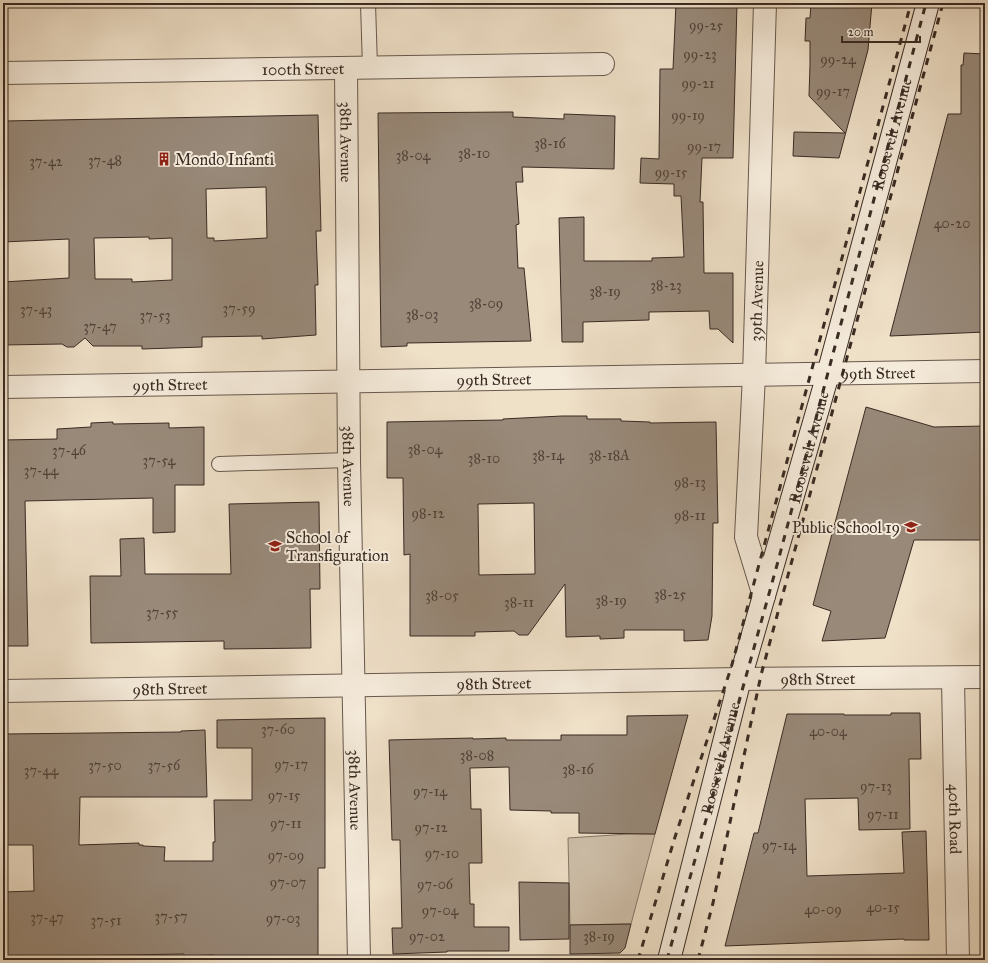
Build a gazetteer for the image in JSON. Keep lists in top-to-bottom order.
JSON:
{
  "streets": {
    "street": [
      "100th Street",
      "Roosevelt Avenue",
      "38th Avenue",
      "39th Avenue",
      "99th Street",
      "98th Street",
      "40th Road"
    ]
  },
  "crossings": [
    ["100th Street", "38th Avenue"],
    ["Roosevelt Avenue", "39th Avenue"],
    ["Roosevelt Avenue", "99th Street"],
    ["Roosevelt Avenue", "98th Street"],
    ["38th Avenue", "99th Street"],
    ["38th Avenue", "98th Street"],
    ["39th Avenue", "99th Street"],
    ["98th Street", "40th Road"]
  ],
  "places": {
    "building": ["Mondo Infanti"],
    "school or university": ["Public School 19", "School of Transfiguration"]
  },
  "house_numbers": [
    "99-25",
    "99-23",
    "99-24",
    "99-21",
    "99-17",
    "99-19",
    "38-16",
    "99-17",
    "38-10",
    "38-04",
    "37-48",
    "37-42",
    "99-15",
    "40-20",
    "38-23",
    "38-19",
    "38-09",
    "37-59",
    "37-43",
    "38-03",
    "37-53",
    "37-47",
    "38-04",
    "37-46",
    "38-14",
    "38-18A",
    "38-10",
    "37-54",
    "37-44",
    "98-13",
    "98-12",
    "98-11",
    "38-25",
    "38-05",
    "38-19",
    "38-11",
    "37-55",
    "37-60",
    "40-04",
    "38-08",
    "97-17",
    "37-50",
    "37-56",
    "38-16",
    "37-44",
    "97-13",
    "97-14",
    "97-15",
    "97-11",
    "97-11",
    "97-12",
    "97-14",
    "97-10",
    "97-09",
    "97-07",
    "97-06",
    "40-15",
    "40-09",
    "97-04",
    "37-57",
    "37-47",
    "97-03",
    "37-51",
    "97-02",
    "38-19"
  ],
  "scale_bar": "20 m"
}
